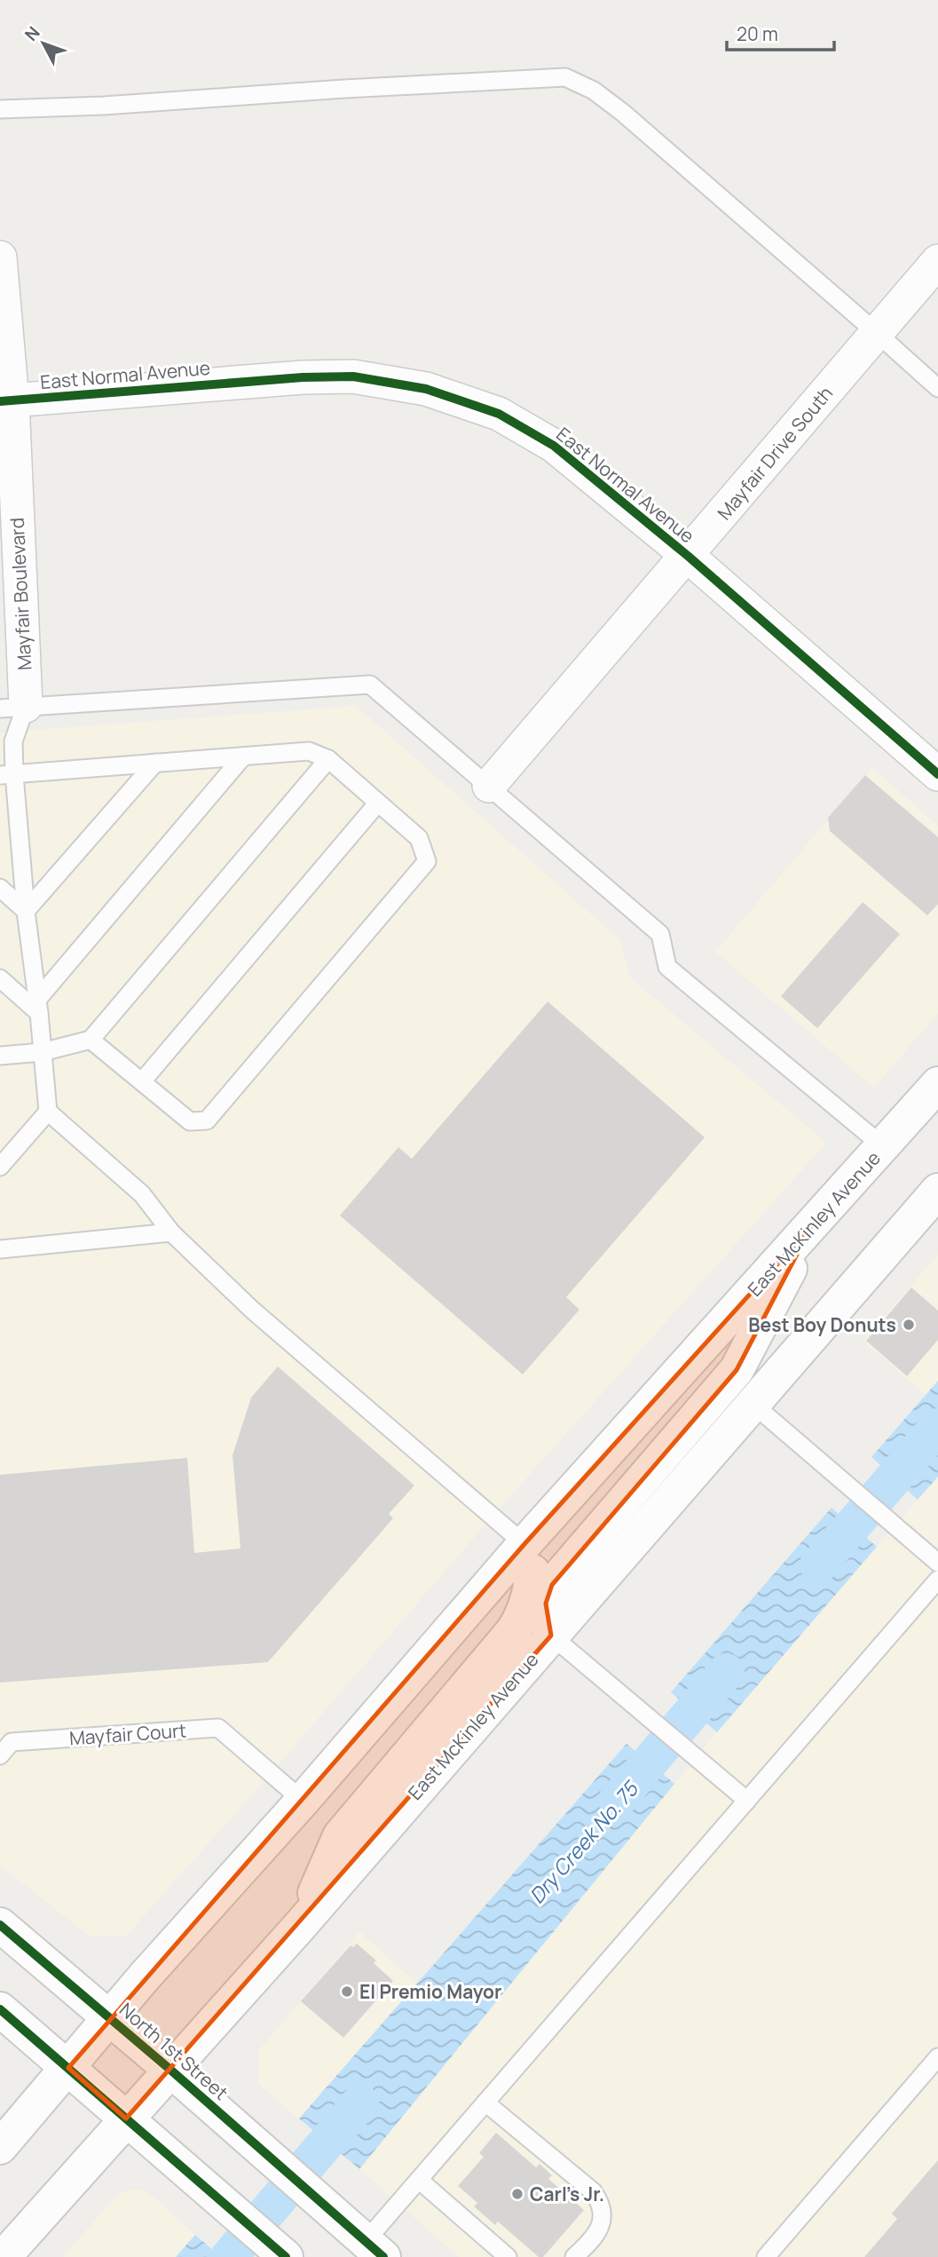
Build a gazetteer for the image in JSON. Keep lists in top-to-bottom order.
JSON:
{
  "streets": {
    "main road": ["East McKinley Avenue", "North 1st Street"],
    "street": ["East Normal Avenue", "Mayfair Drive South", "Mayfair Boulevard"],
    "lane": ["Mayfair Court"]
  },
  "crossings": [
    ["East Normal Avenue", "Mayfair Drive South"],
    ["East Normal Avenue", "Mayfair Boulevard"],
    ["East McKinley Avenue", "Mayfair Court"],
    ["East McKinley Avenue", "North 1st Street"]
  ],
  "water": ["Dry Creek No. 75"],
  "places": ["Best Boy Donuts", "El Premio Mayor", "Carl's Jr."],
  "scale_bar": "20 m",
  "north": "top left"
}
